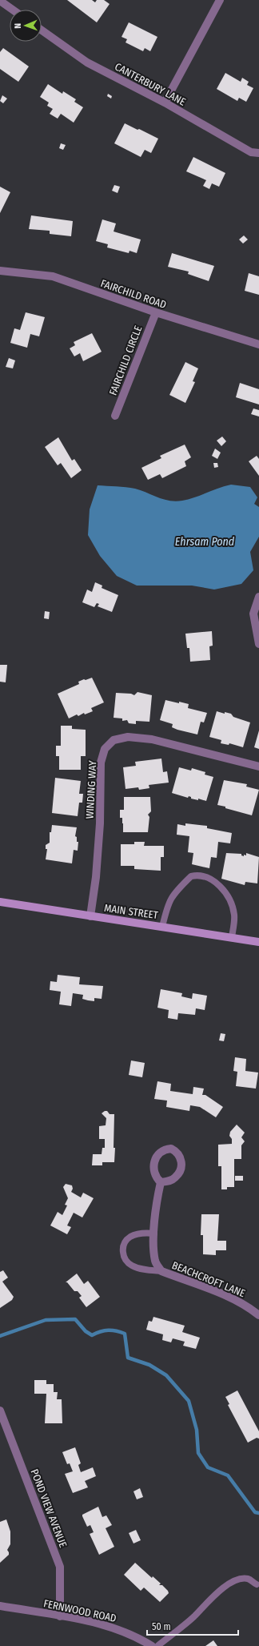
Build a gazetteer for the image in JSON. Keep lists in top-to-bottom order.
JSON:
{
  "streets": {
    "main road": ["MAIN STREET"],
    "street": [
      "CANTERBURY LANE",
      "FAIRCHILD ROAD",
      "FAIRCHILD CIRCLE",
      "WINDING WAY",
      "BEACHCROFT LANE",
      "POND VIEW AVENUE",
      "FERNWOOD ROAD"
    ]
  },
  "crossings": [
    ["FAIRCHILD ROAD", "FAIRCHILD CIRCLE"],
    ["WINDING WAY", "MAIN STREET"],
    ["POND VIEW AVENUE", "FERNWOOD ROAD"]
  ],
  "water": ["Ehrsam Pond"],
  "scale_bar": "50 m",
  "north": "left"
}
